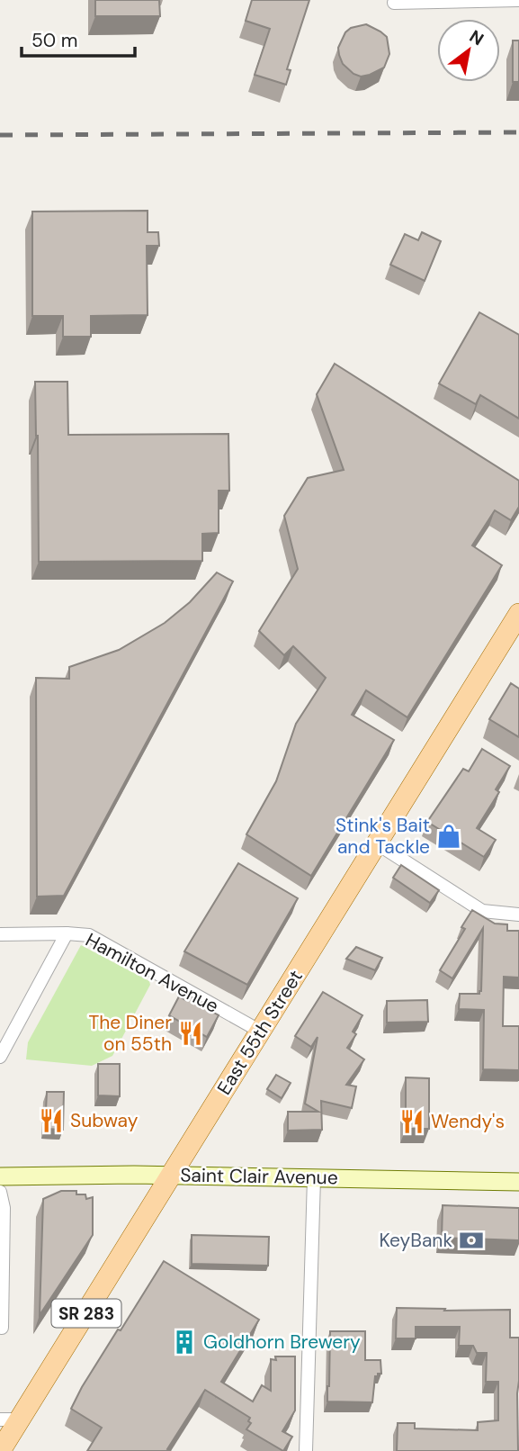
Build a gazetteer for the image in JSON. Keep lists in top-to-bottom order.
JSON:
{
  "streets": {
    "main road": ["East 55th Street", "Saint Clair Avenue", "SR 283"],
    "street": ["Hamilton Avenue"]
  },
  "crossings": [
    ["Hamilton Avenue", "East 55th Street"],
    ["East 55th Street", "Saint Clair Avenue"]
  ],
  "places": {
    "shop": ["Stink's Bait and Tackle"],
    "restaurant": ["The Diner on 55th", "Subway", "Wendy's"],
    "bank": ["KeyBank"],
    "building": ["Goldhorn Brewery"]
  },
  "scale_bar": "50 m",
  "north": "top right"
}
